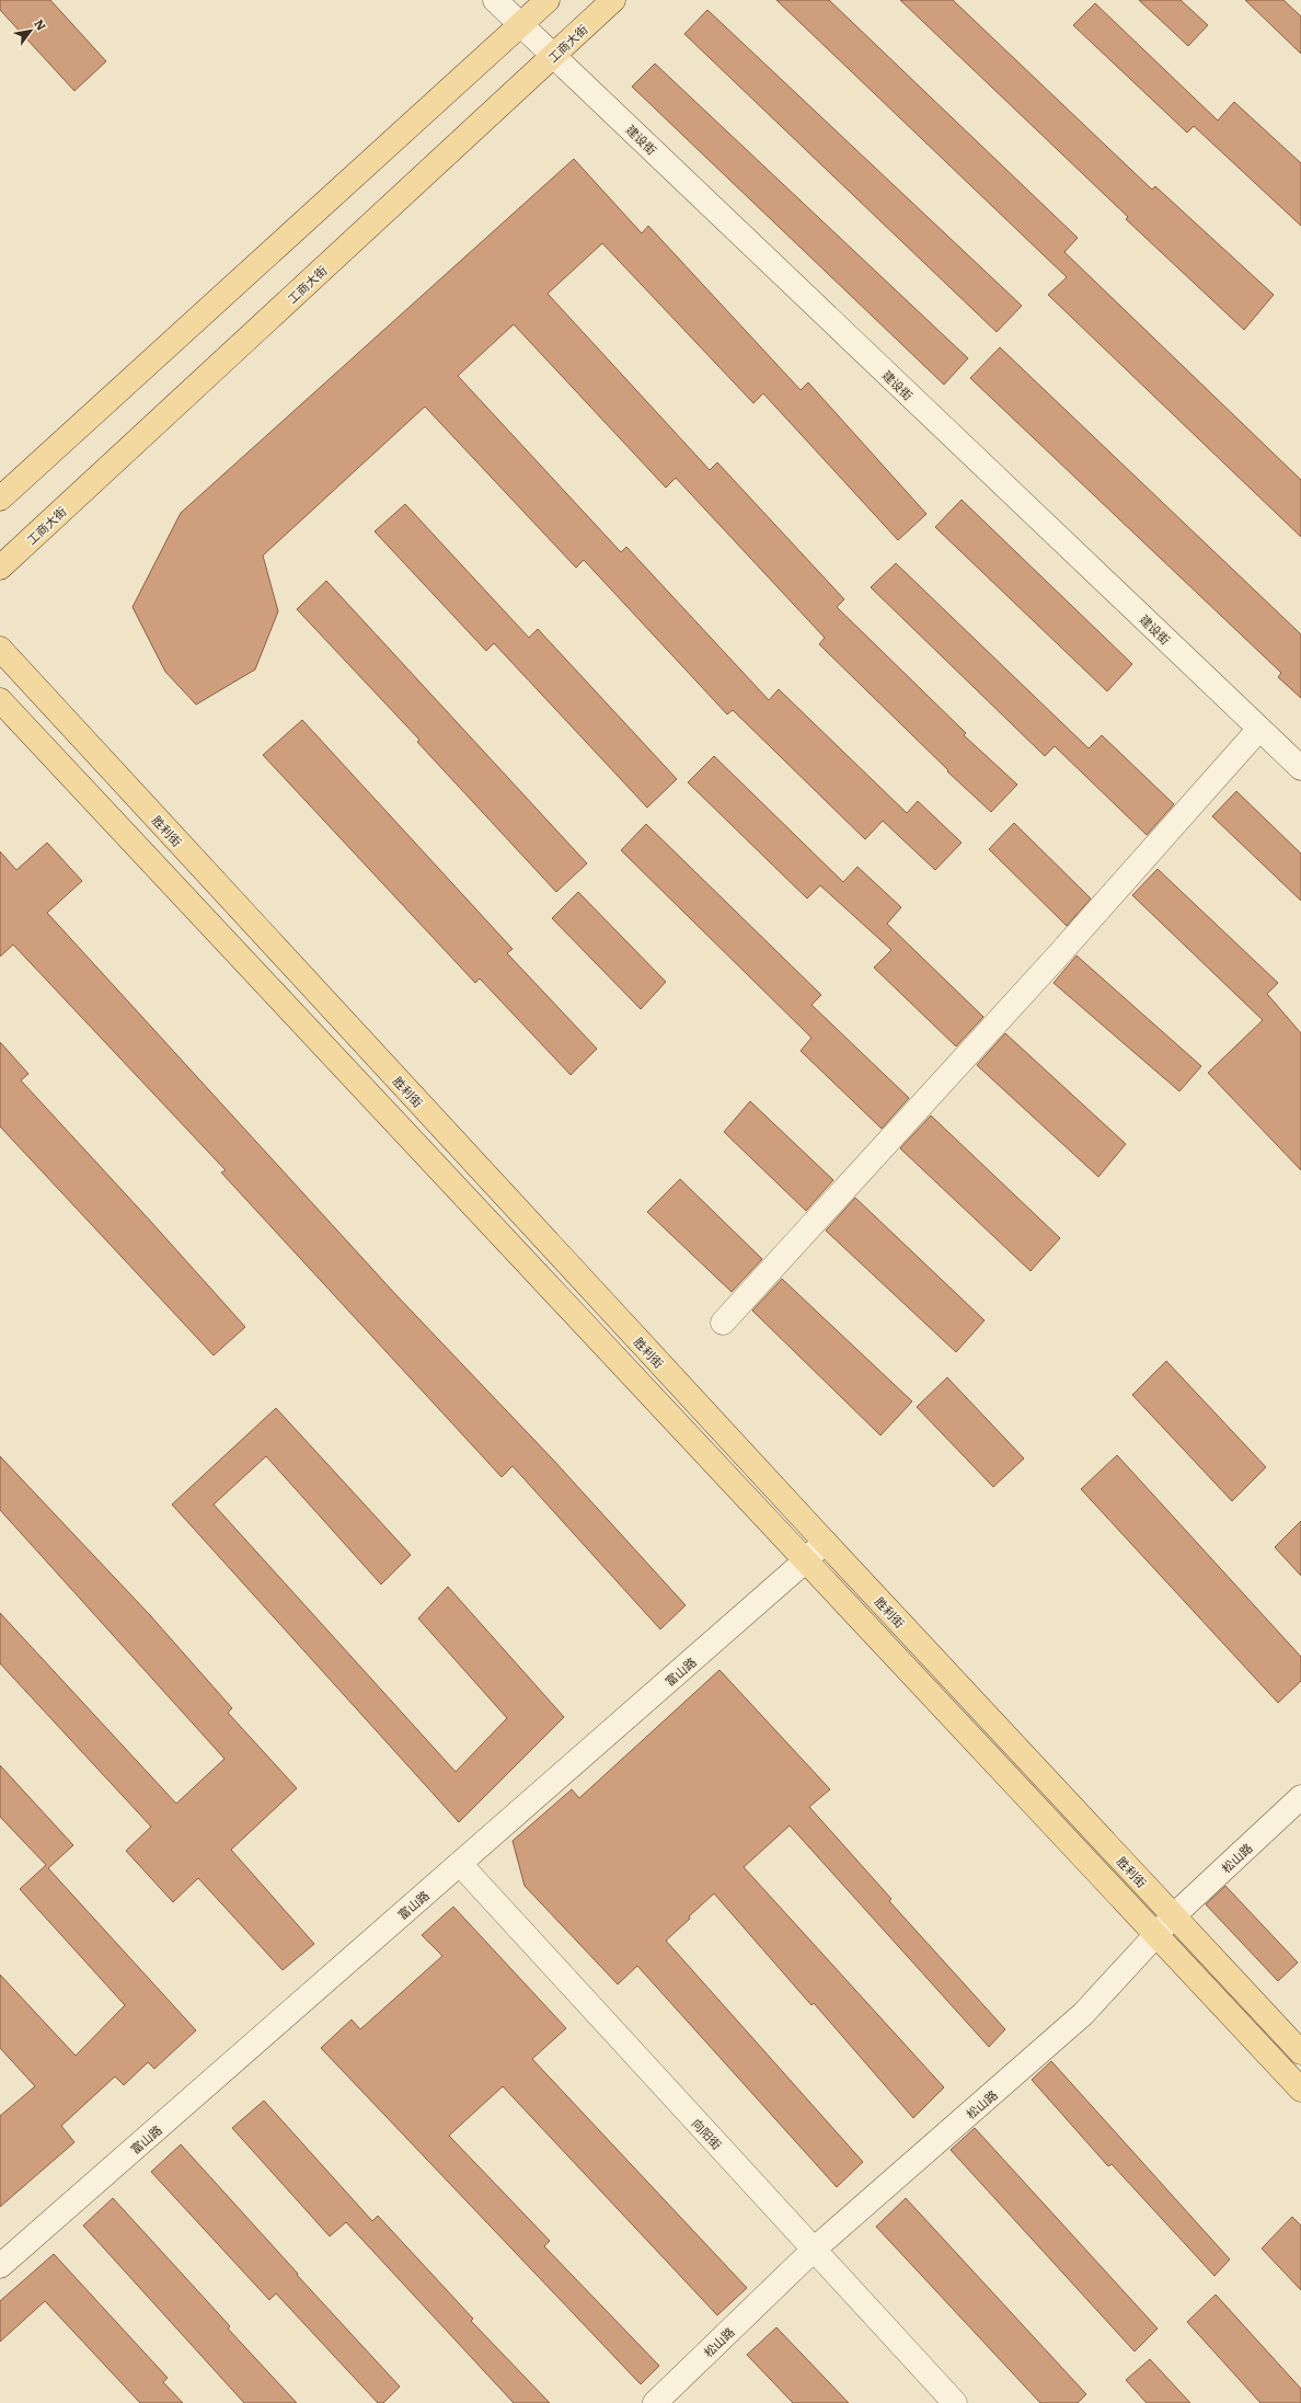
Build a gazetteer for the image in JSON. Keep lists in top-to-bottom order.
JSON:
{
  "streets": {
    "main road": ["工商大街", "胜利街"],
    "street": [
      "建设街",
      "富山路",
      "松山路",
      "向阳街"
    ]
  },
  "crossings": [
    ["工商大街", "建设街"],
    ["胜利街", "富山路"],
    ["胜利街", "松山路"],
    ["富山路", "向阳街"],
    ["松山路", "向阳街"]
  ],
  "north": "top right"
}
